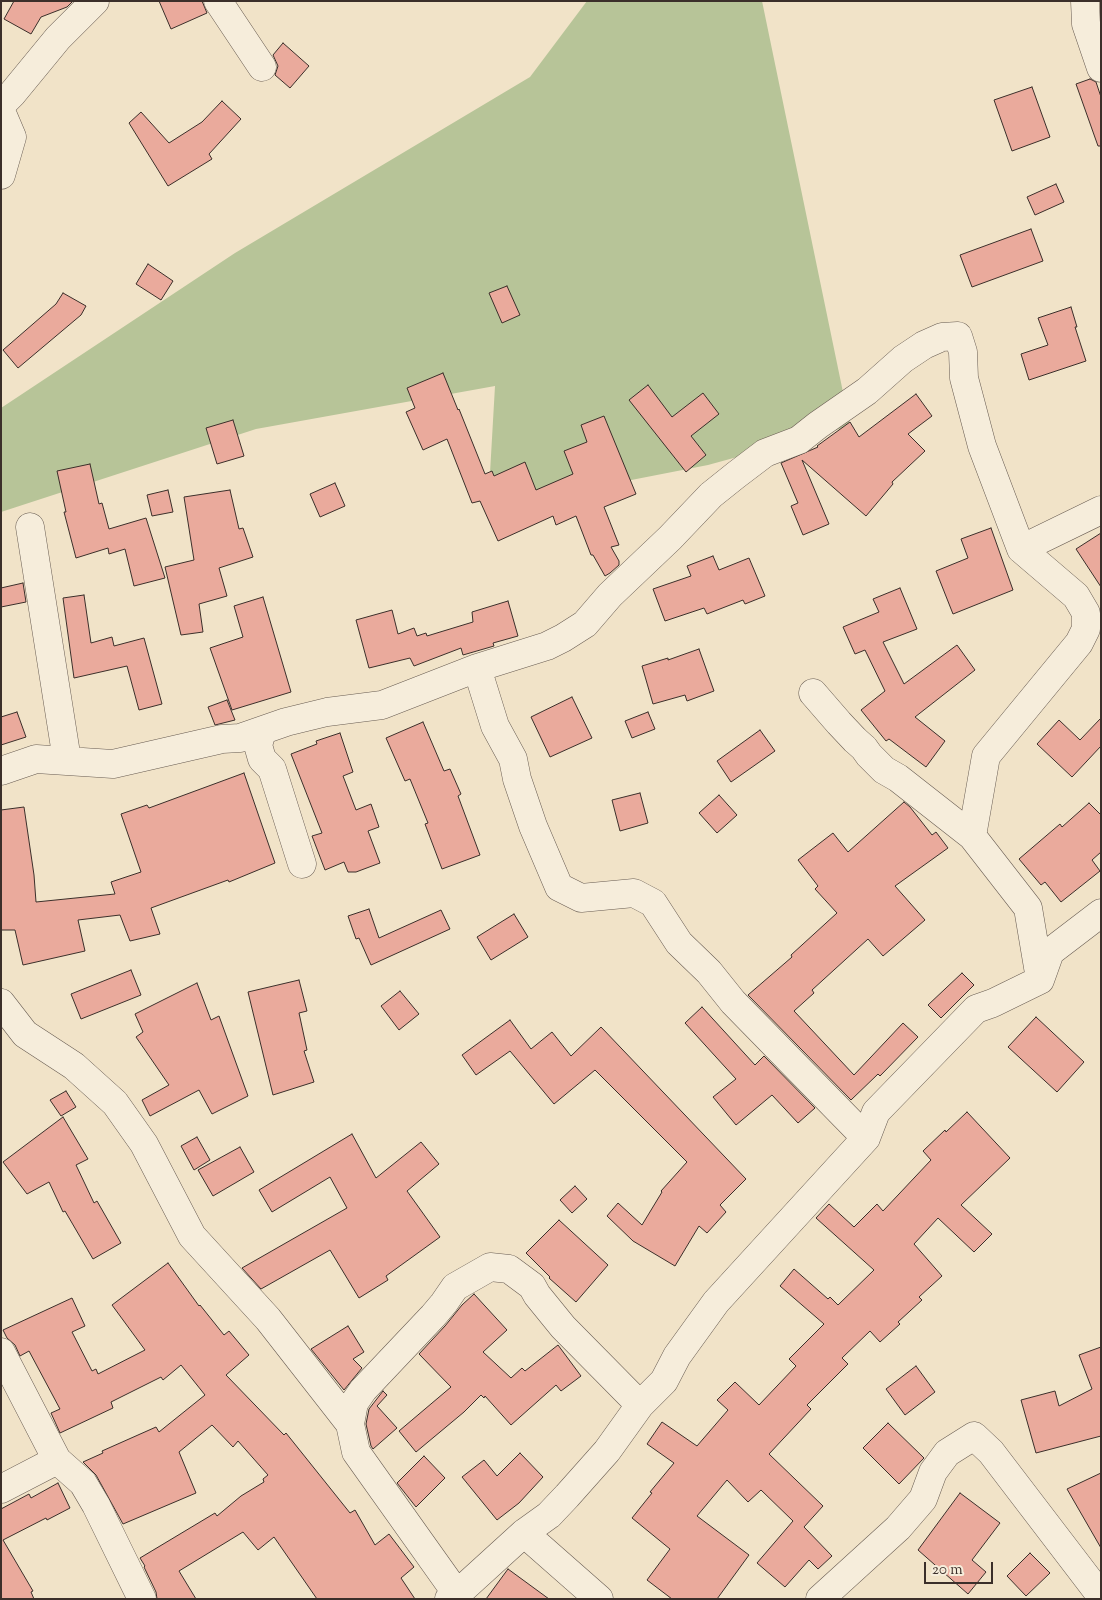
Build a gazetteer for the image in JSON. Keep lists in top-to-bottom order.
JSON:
{
  "scale_bar": "20 m"
}
